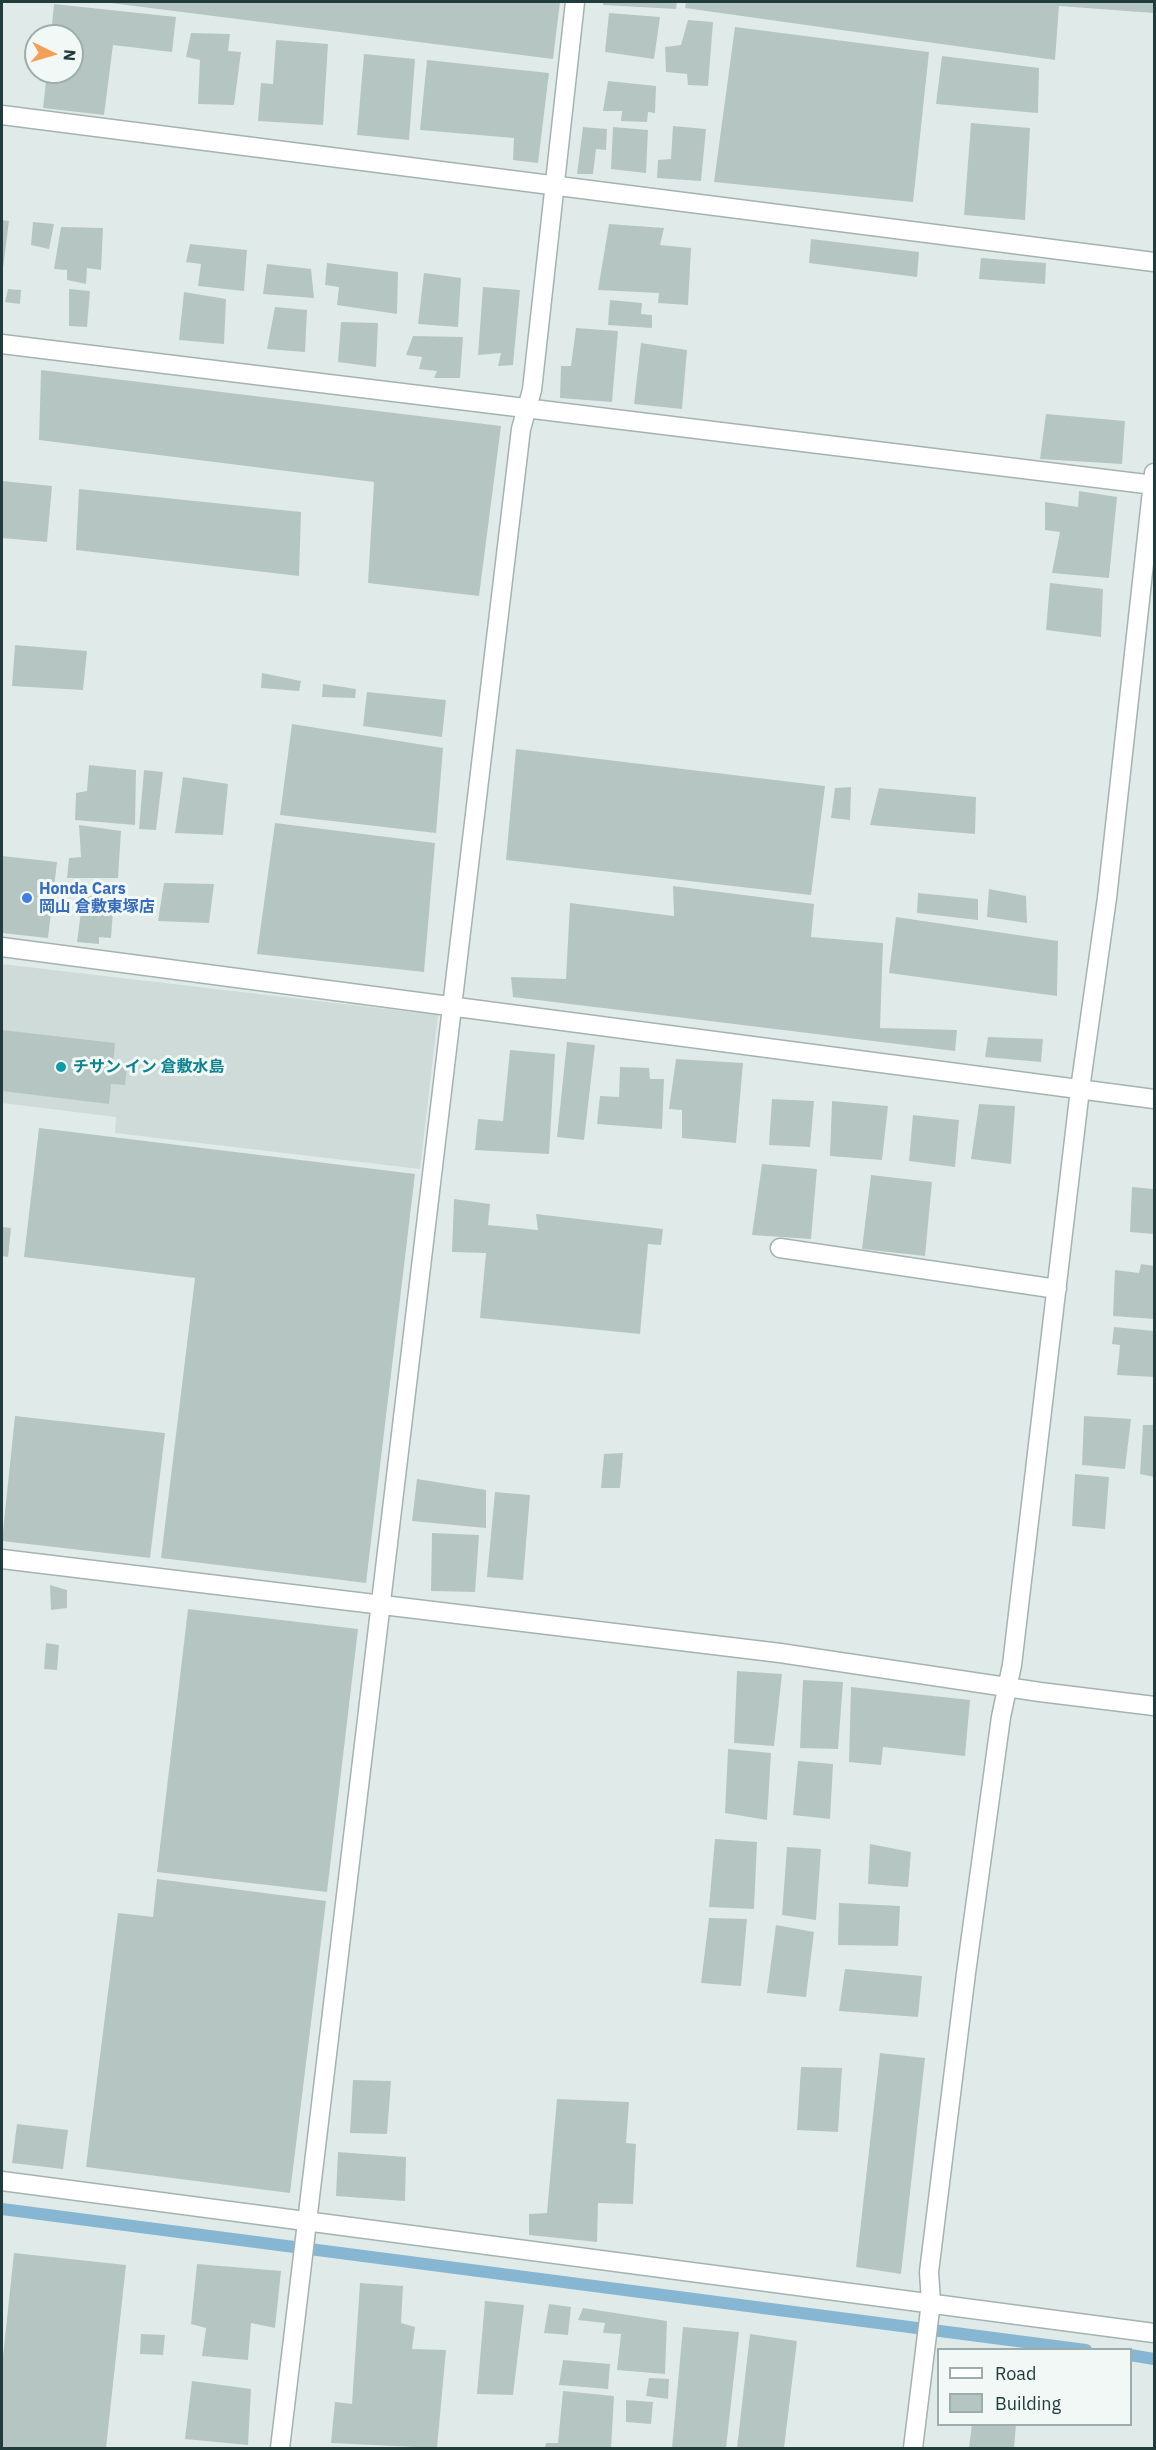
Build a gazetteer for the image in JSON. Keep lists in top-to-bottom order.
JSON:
{
  "places": ["Honda Cars 岡山 倉敷東塚店", "チサン イン 倉敷水島"],
  "legend": ["Road", "Building"],
  "north": "right"
}
